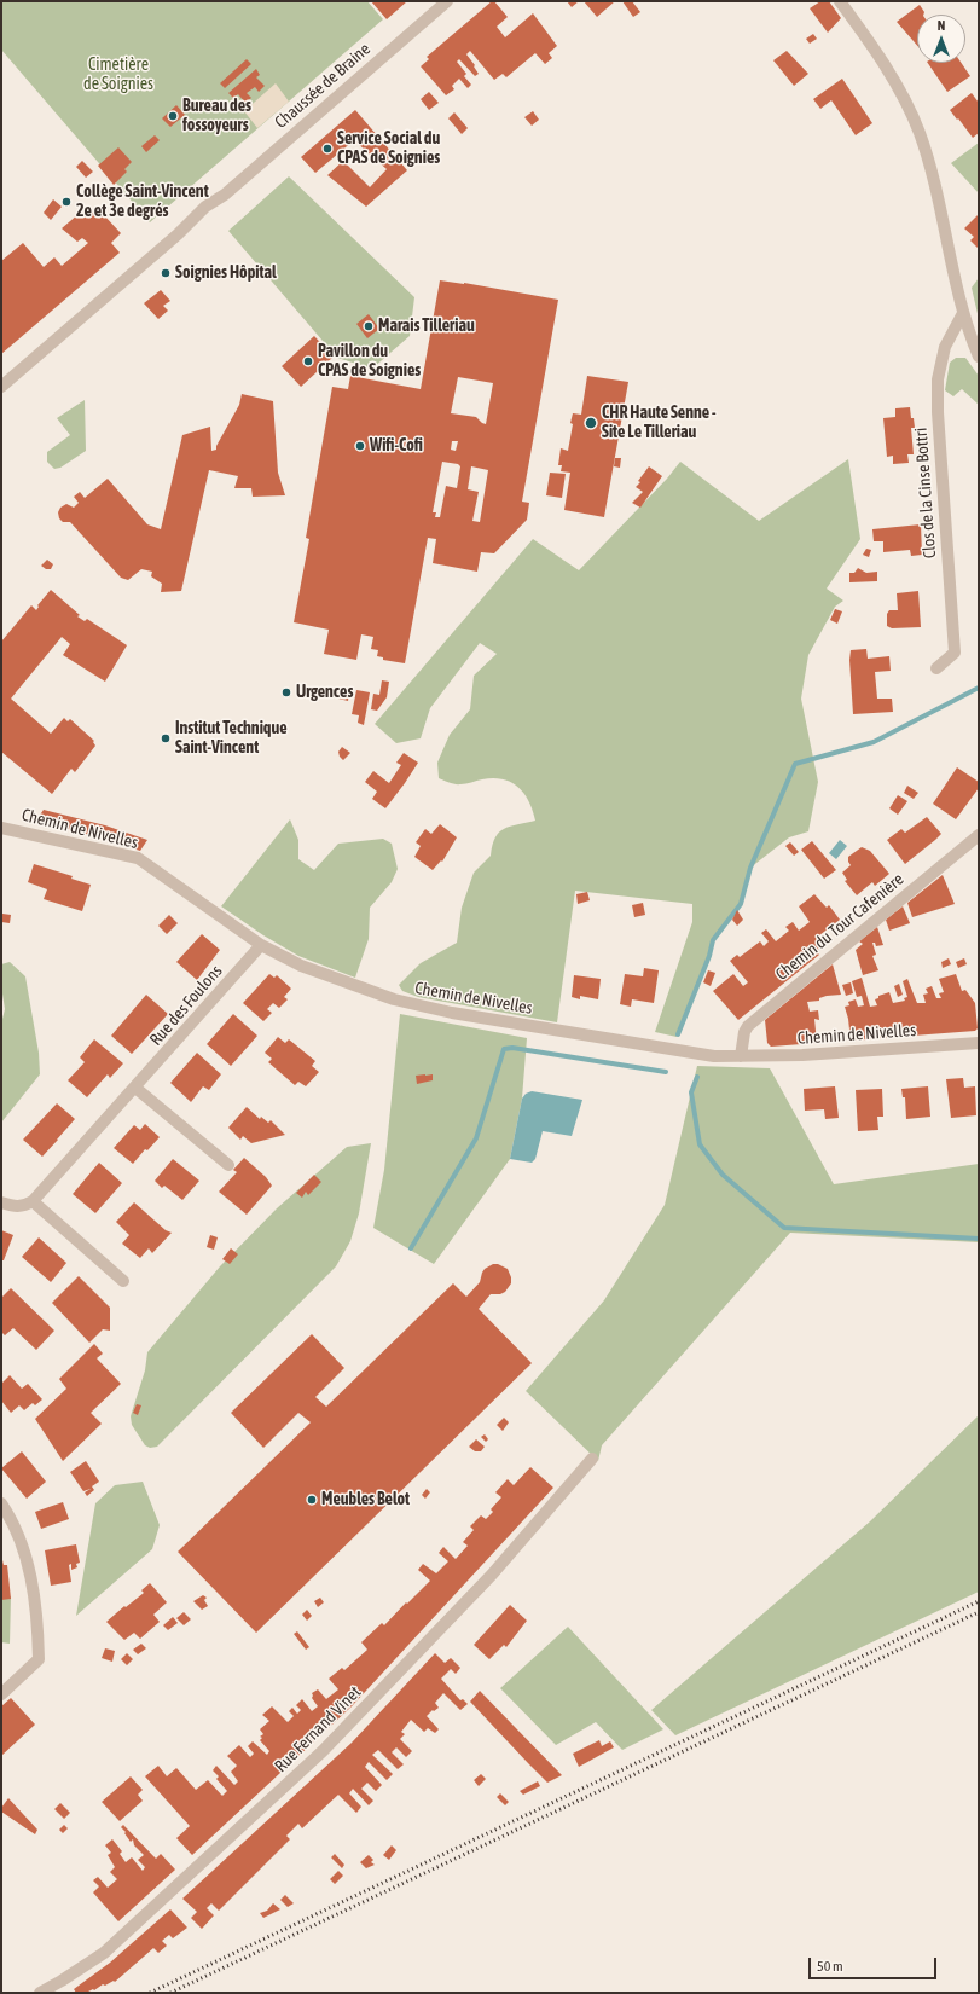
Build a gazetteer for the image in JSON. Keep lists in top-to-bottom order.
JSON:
{
  "streets": {
    "street": [
      "Chaussée de Braine",
      "Clos de la Cinse Bottri",
      "Chemin de Nivelles",
      "Chemin du Tour Cafenière",
      "Rue des Foulons",
      "Rue Fernand Vinet"
    ]
  },
  "crossings": [
    ["Chemin de Nivelles", "Chemin du Tour Cafenière"],
    ["Chemin de Nivelles", "Rue des Foulons"]
  ],
  "parks": ["Cimetière de Soignies"],
  "places": [
    "Bureau des fossoyeurs",
    "Service Social du CPAS de Soignies",
    "Collège Saint-Vincent 2e et 3e degrés",
    "Soignies Hôpital",
    "Marais Tilleriau",
    "Pavillon du CPAS de Soignies",
    "CHR Haute Senne - Site Le Tilleriau",
    "Wifi-Cofi",
    "Urgences",
    "Institut Technique Saint-Vincent",
    "Meubles Belot"
  ],
  "scale_bar": "50 m",
  "north": "top"
}
